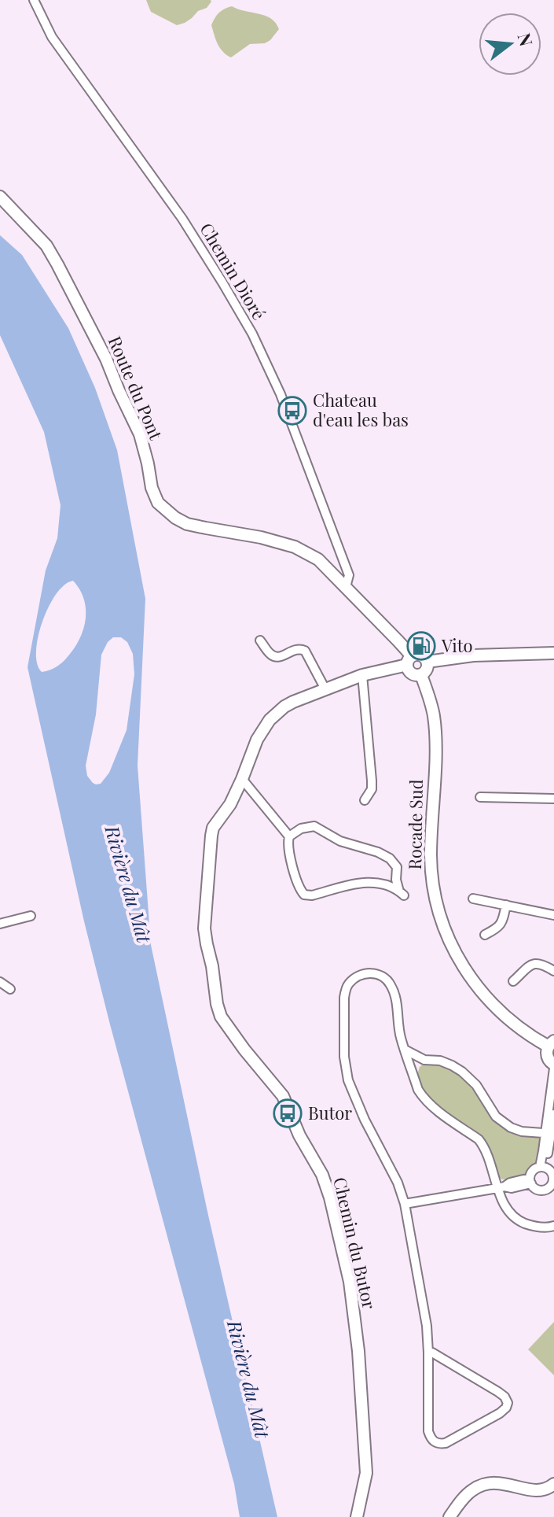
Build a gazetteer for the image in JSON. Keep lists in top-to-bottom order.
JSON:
{
  "streets": {
    "street": [
      "Chemin Dioré",
      "Route du Pont",
      "Rocade Sud",
      "Chemin du Butor"
    ]
  },
  "crossings": [
    ["Chemin Dioré", "Route du Pont"],
    ["Route du Pont", "Rocade Sud"],
    ["Route du Pont", "Chemin du Butor"],
    ["Rocade Sud", "Chemin du Butor"]
  ],
  "water": ["Rivière du Mât"],
  "places": {
    "bus stop": ["Chateau d'eau les bas", "Butor"],
    "fuel station": ["Vito"]
  },
  "north": "right"
}
